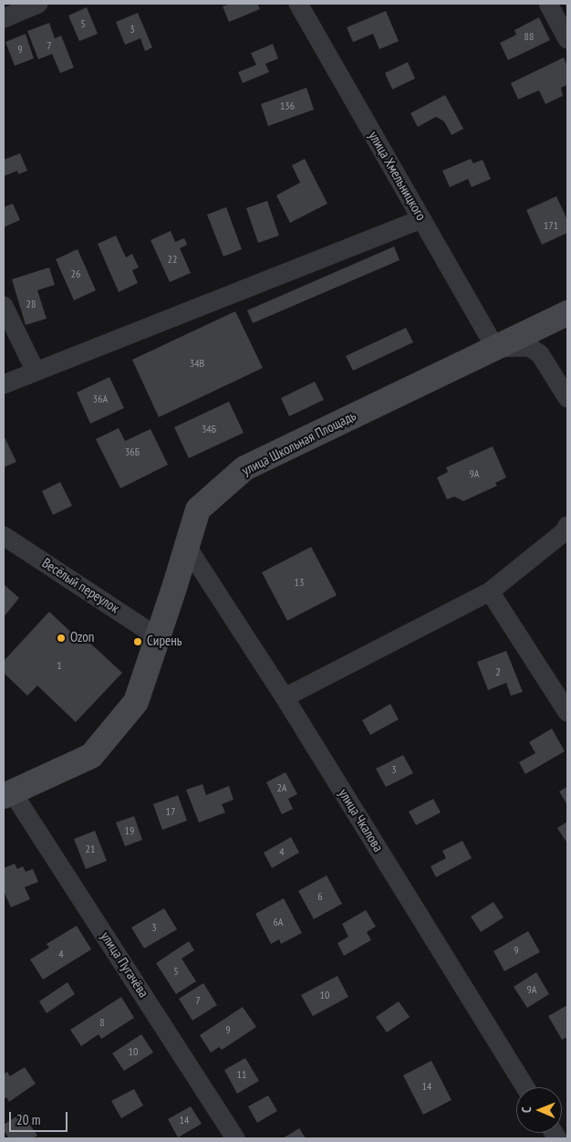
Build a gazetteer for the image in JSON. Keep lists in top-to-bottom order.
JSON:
{
  "streets": {
    "main road": ["улица Школьная Площадь"],
    "street": [
      "улица Хмельницкого",
      "Весёлый переулок",
      "улица Чкалова",
      "улица Пугачёва"
    ]
  },
  "crossings": [
    ["улица Хмельницкого", "улица Школьная Площадь"],
    ["улица Школьная Площадь", "Весёлый переулок"],
    ["улица Школьная Площадь", "улица Чкалова"],
    ["улица Школьная Площадь", "улица Пугачёва"]
  ],
  "places": ["Ozon", "Сирень"],
  "house_numbers": [
    "5",
    "3",
    "88",
    "7",
    "9",
    "136",
    "171",
    "22",
    "26",
    "28",
    "34В",
    "36А",
    "34Б",
    "36Б",
    "9А",
    "13",
    "1",
    "2",
    "3",
    "2А",
    "17",
    "19",
    "21",
    "4",
    "6",
    "6А",
    "3",
    "9",
    "4",
    "5",
    "9А",
    "10",
    "7",
    "8",
    "9",
    "10",
    "11",
    "14",
    "14"
  ],
  "scale_bar": "20 m",
  "north": "left"
}
